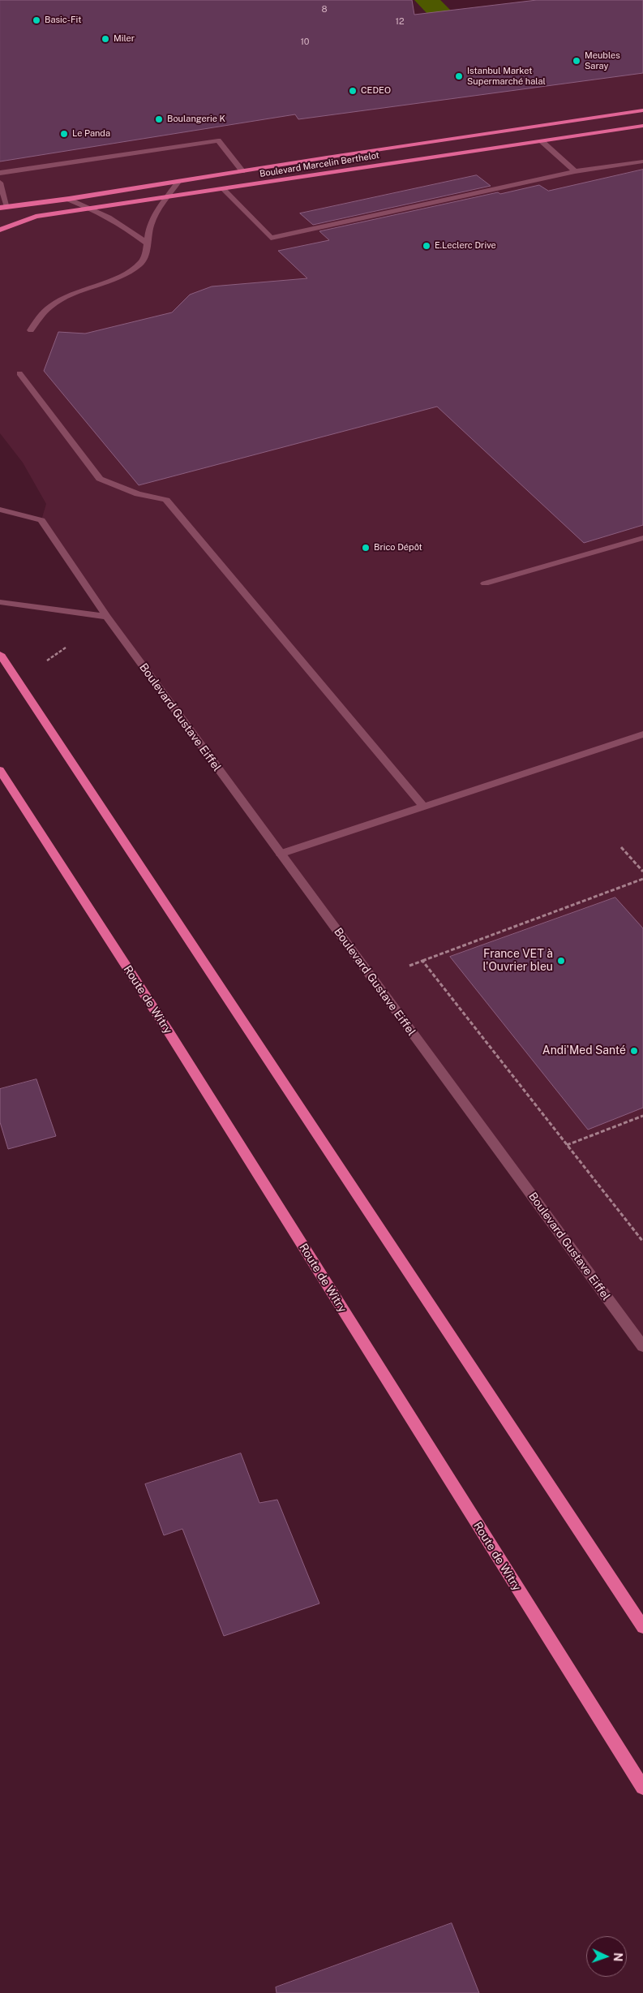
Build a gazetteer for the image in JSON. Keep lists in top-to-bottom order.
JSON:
{
  "streets": {
    "main road": ["Boulevard Marcelin Berthelot", "Route de Witry"],
    "street": ["Boulevard Gustave Eiffel"]
  },
  "places": [
    "Basic-Fit",
    "Miler",
    "Meubles Saray",
    "Istanbul Market Supermarché halal",
    "CEDEO",
    "Boulangerie K",
    "Le Panda",
    "E.Leclerc Drive",
    "Brico Dépôt",
    "France VET à l'Ouvrier bleu",
    "Andi'Med Santé"
  ],
  "house_numbers": ["8", "12", "10"],
  "north": "right"
}
